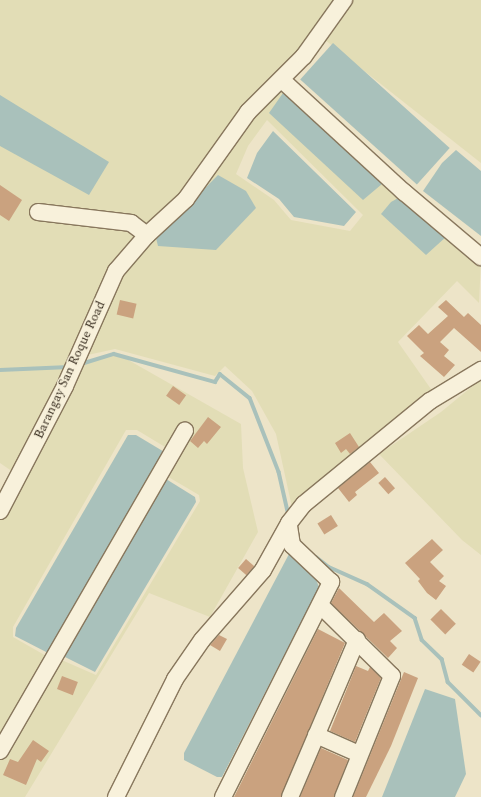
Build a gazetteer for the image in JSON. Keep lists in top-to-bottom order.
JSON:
{
  "streets": {
    "street": ["Barangay San Roque Road"]
  }
}
